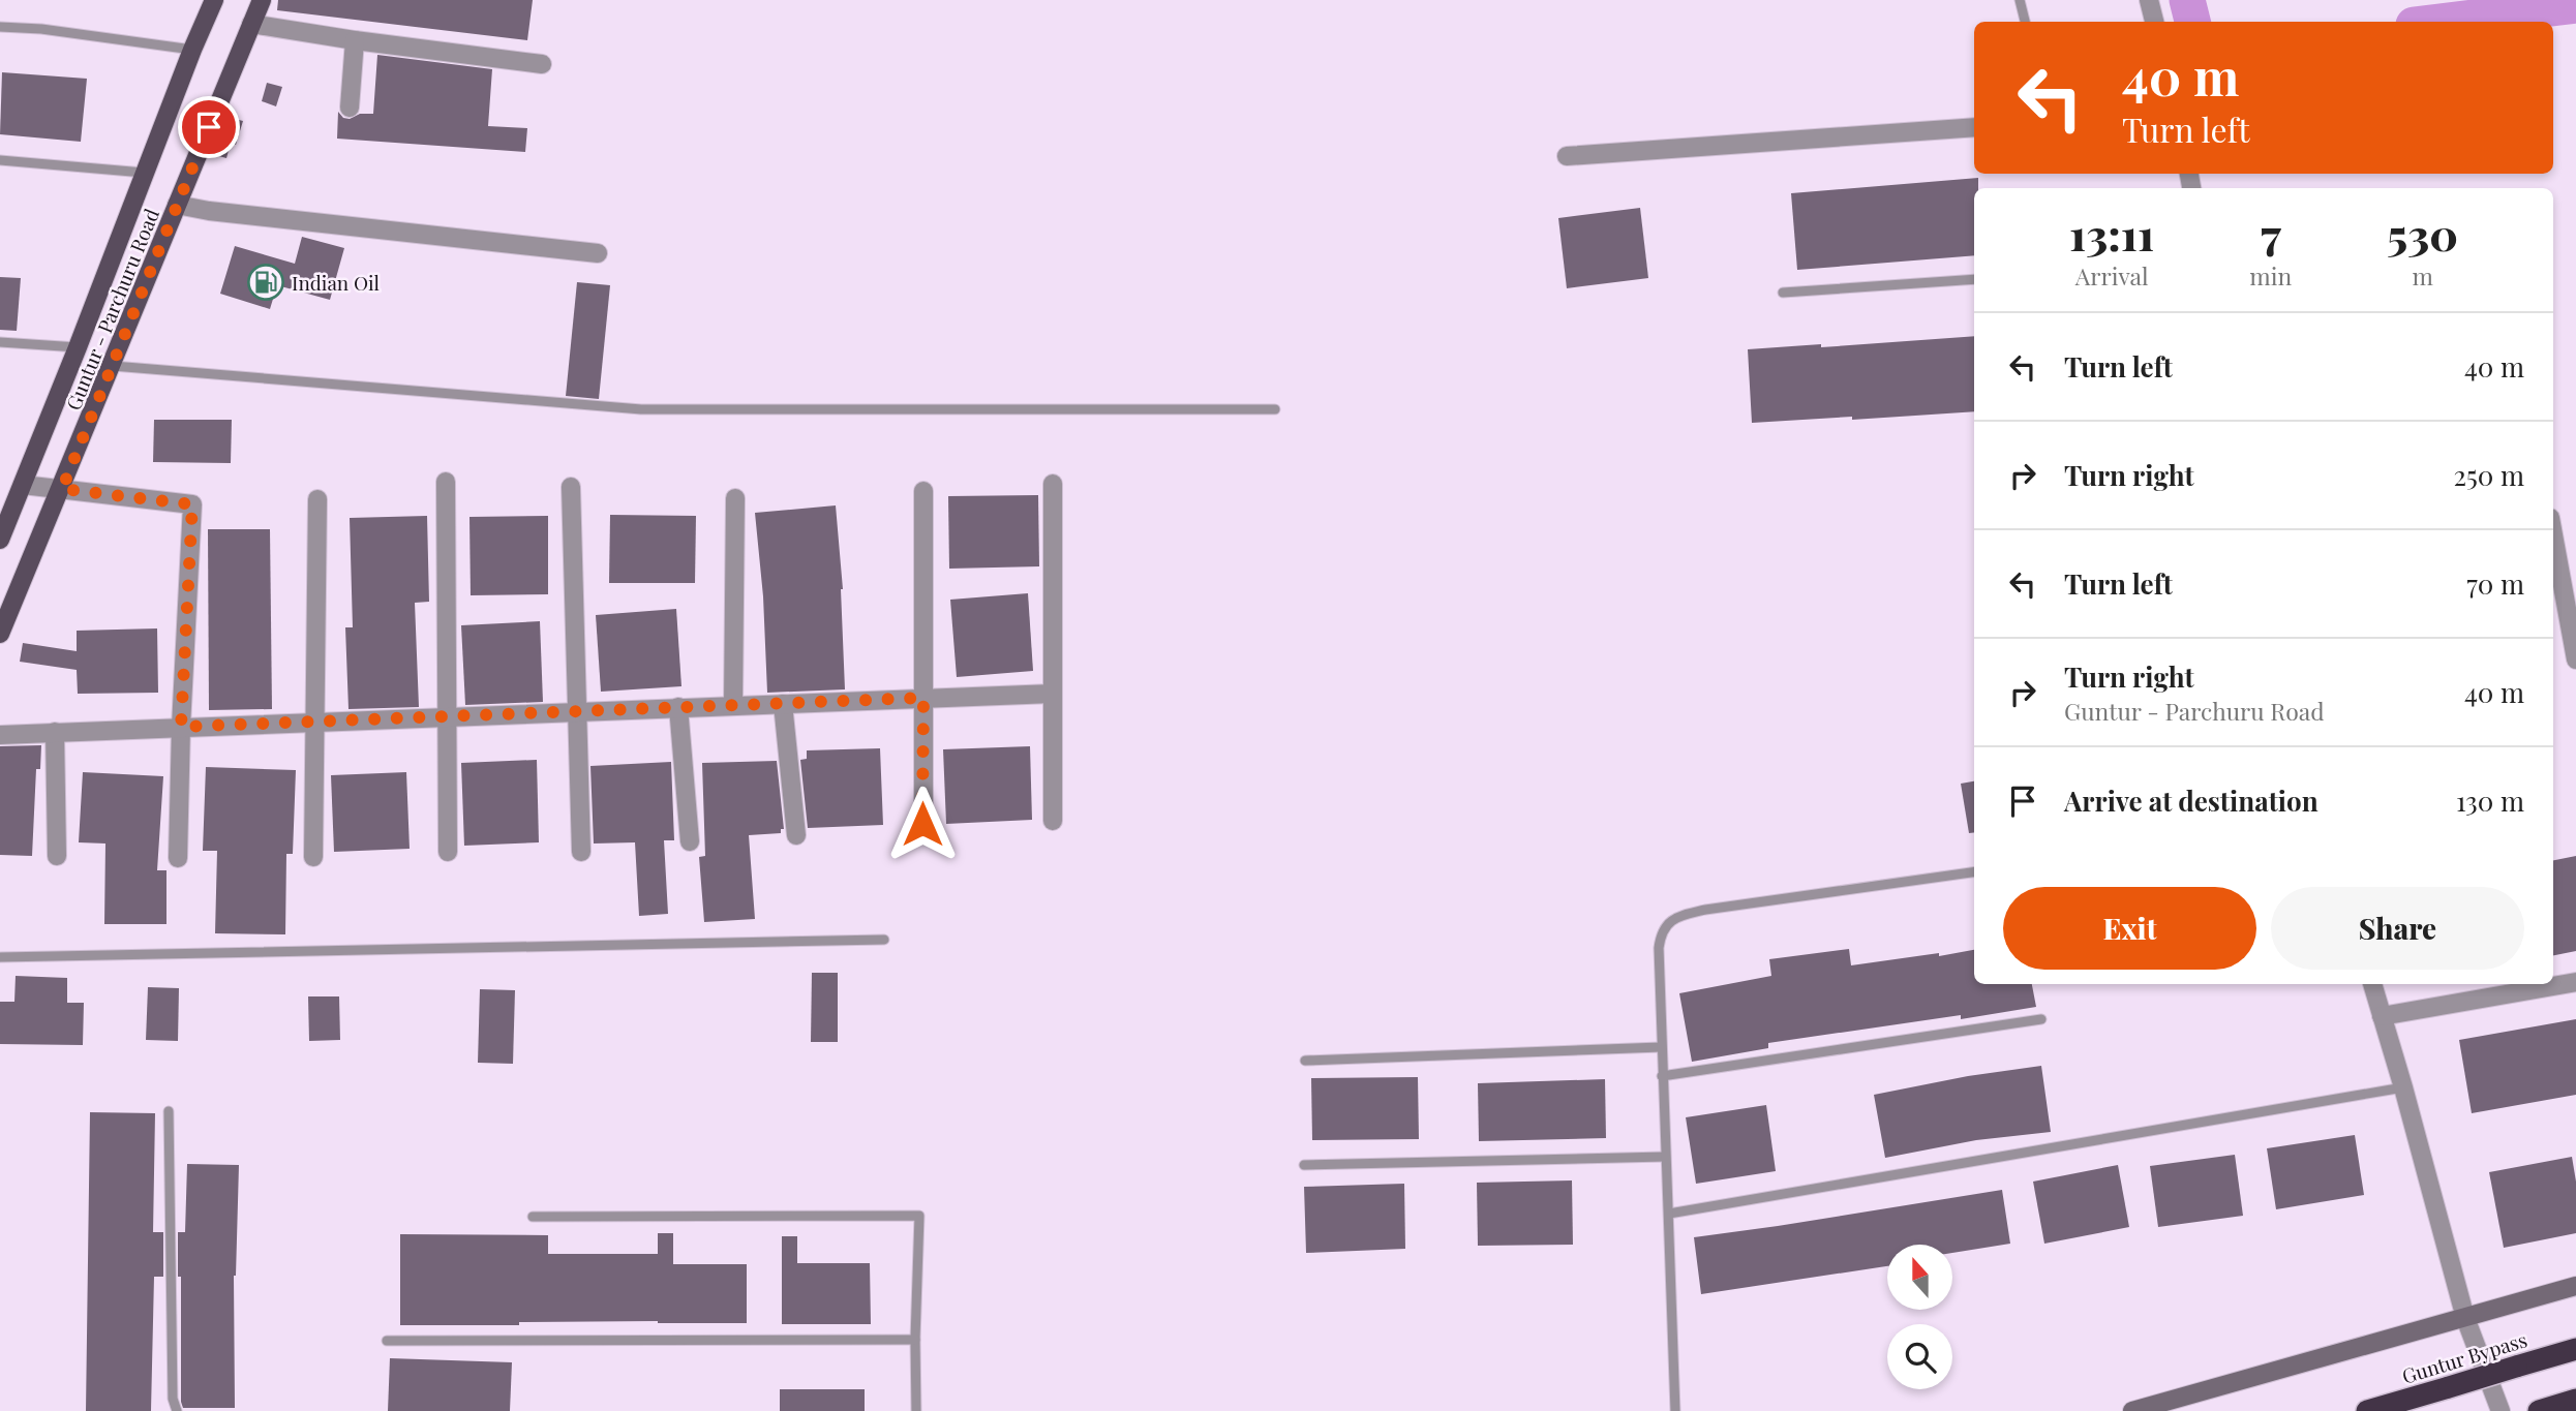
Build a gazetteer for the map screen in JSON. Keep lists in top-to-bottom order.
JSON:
{
  "streets": {
    "highway": ["Guntur Bypass"],
    "main road": ["Guntur - Parchuru Road"]
  },
  "places": {
    "fuel station": ["Indian Oil"]
  },
  "north": "top",
  "page": {
    "turn": ["40 m", "Turn left"],
    "eta": [
      "13:11",
      "Arrival",
      "7",
      "min",
      "530",
      "m"
    ],
    "list": [
      {
        "name": "Turn left",
        "value": "40 m"
      },
      {
        "name": "Turn right",
        "value": "250 m"
      },
      {
        "name": "Turn left",
        "value": "70 m"
      },
      {
        "name": "Turn right",
        "note": "Guntur - Parchuru Road",
        "value": "40 m"
      },
      {
        "name": "Arrive at destination",
        "value": "130 m"
      }
    ],
    "buttons": ["Exit", "Share"]
  }
}
